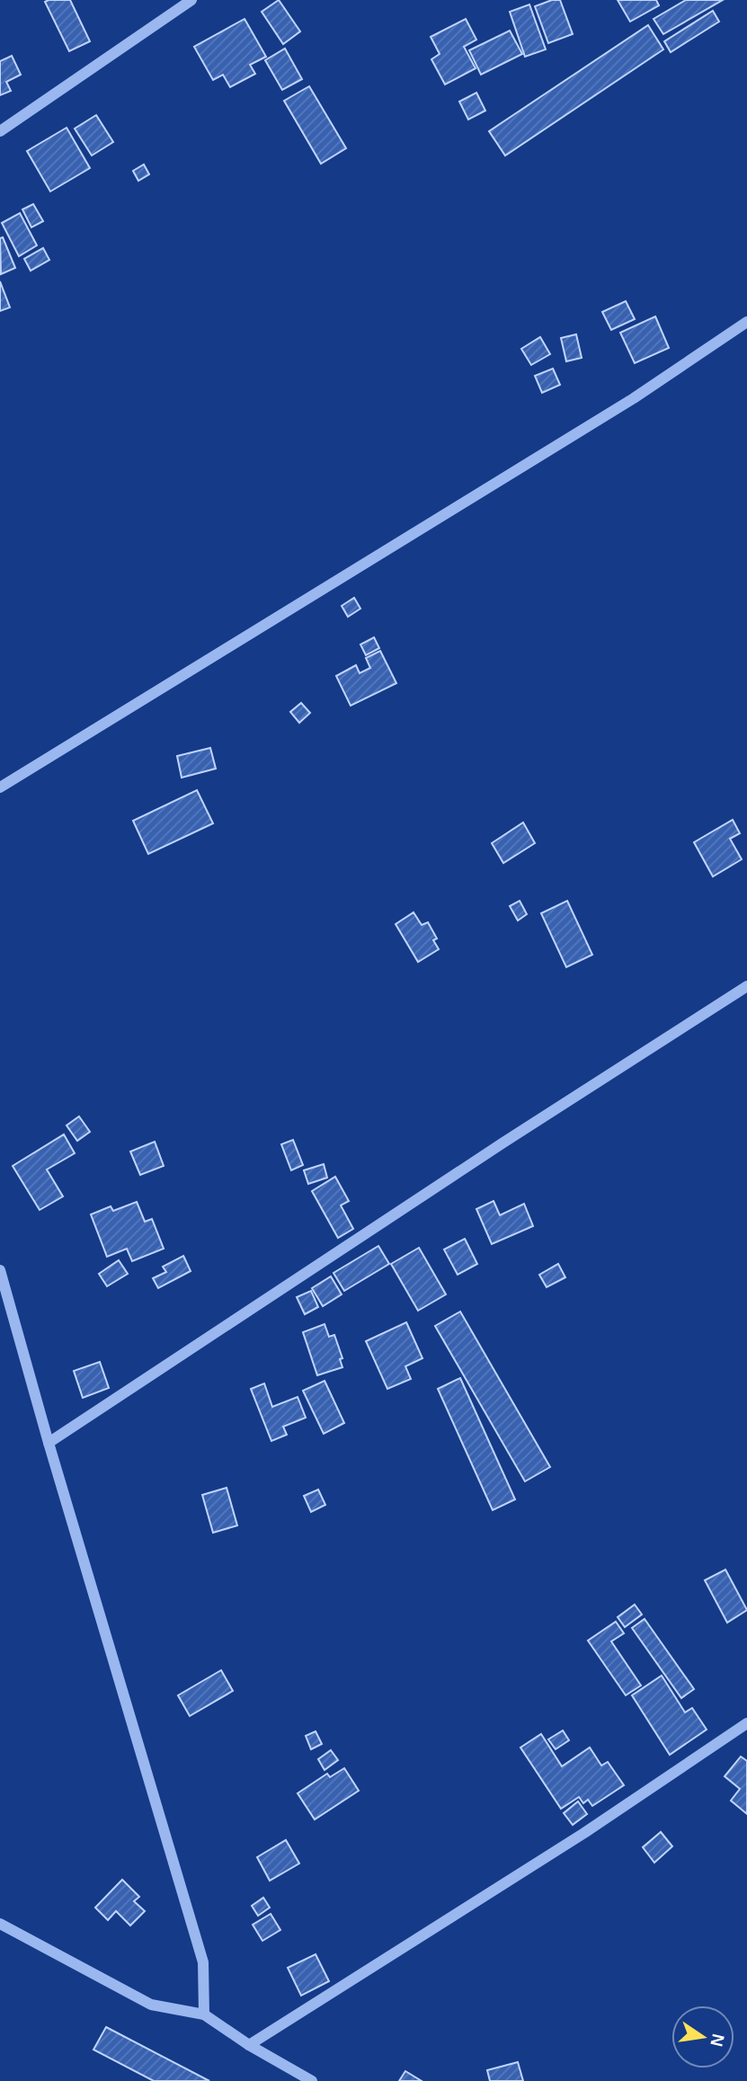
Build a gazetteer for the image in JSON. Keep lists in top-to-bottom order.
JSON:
{
  "north": "right"
}
